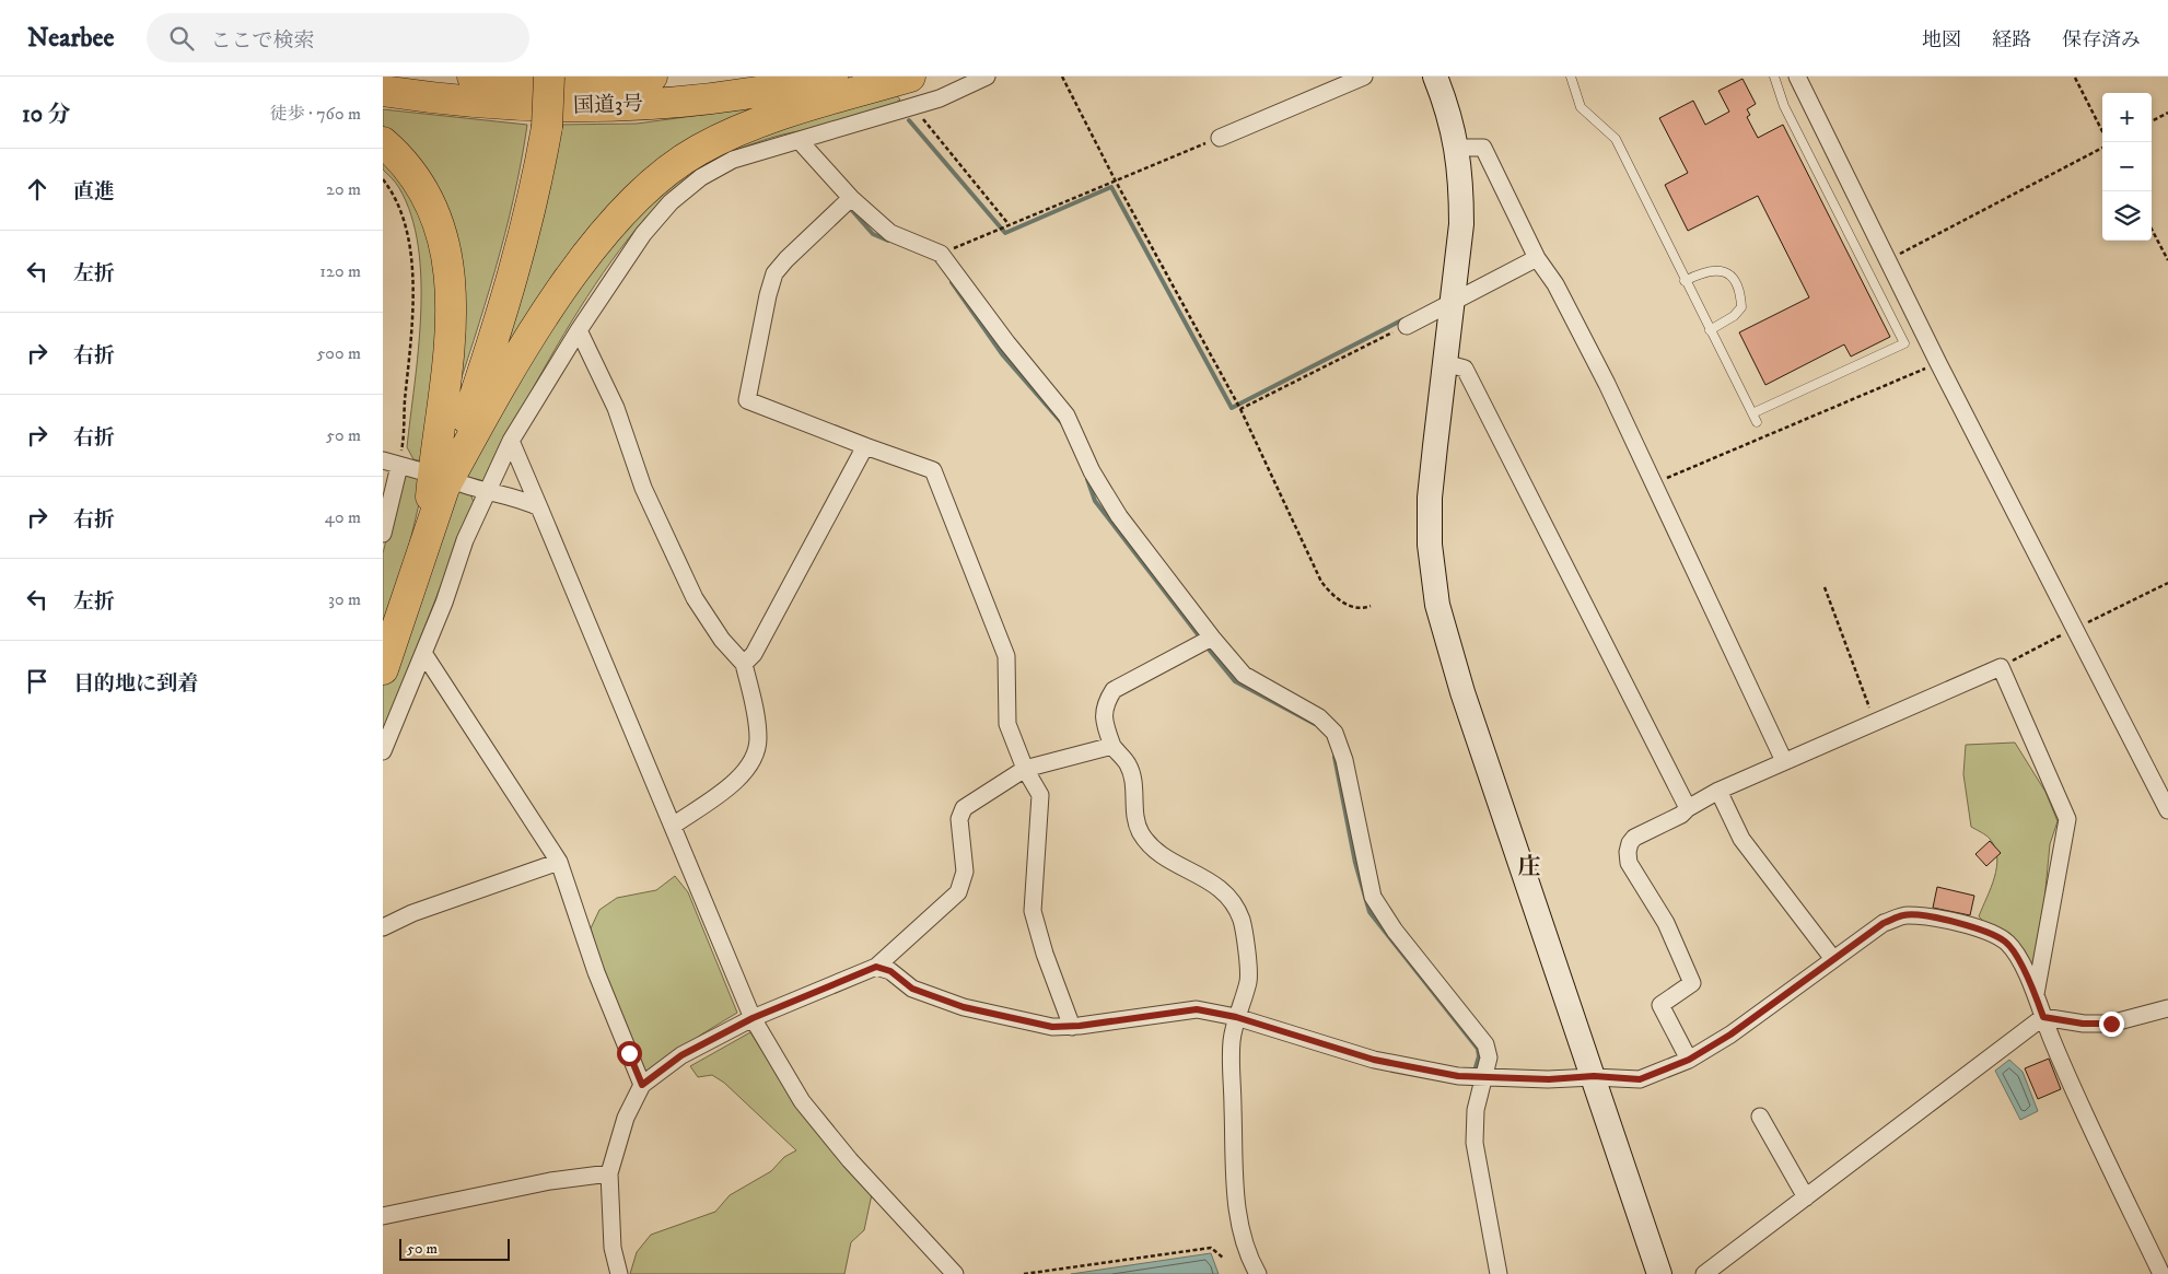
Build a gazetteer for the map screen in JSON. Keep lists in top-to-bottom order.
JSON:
{
  "streets": {
    "highway": ["国道3号"]
  },
  "districts": ["庄"],
  "scale_bar": "50 m",
  "page": {
    "header": "Nearbee",
    "search": "ここで検索",
    "nav": ["地図", "経路", "保存済み"],
    "heading": ["10 分", "徒歩 · 760 m"],
    "map_buttons": ["+", "−"],
    "list": [
      ["直進", "20 m"],
      ["左折", "120 m"],
      ["右折", "500 m"],
      ["右折", "50 m"],
      ["右折", "40 m"],
      ["左折", "30 m"],
      "目的地に到着"
    ],
    "scale": "50 m"
  }
}
